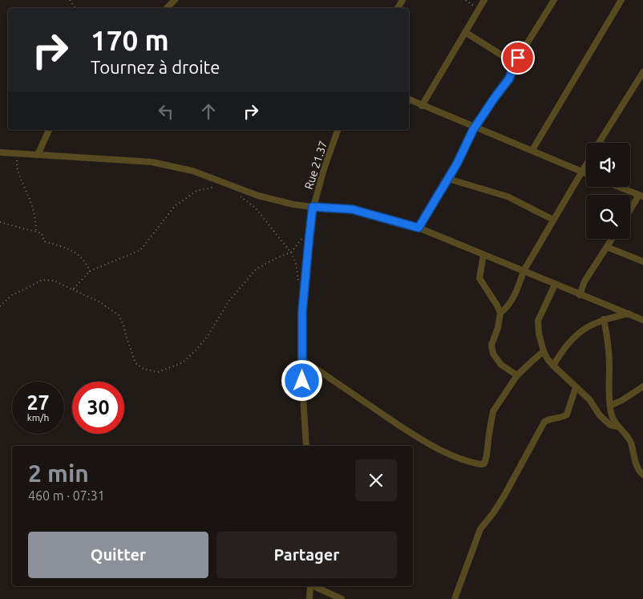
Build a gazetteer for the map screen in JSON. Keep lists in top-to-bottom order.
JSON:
{
  "streets": {
    "street": ["Rue 21.37"]
  },
  "page": {
    "turn": ["170 m", "Tournez à droite"],
    "speed": "27 km/h",
    "limit": "30",
    "heading": ["2 min", "460 m · 07:31"],
    "buttons": ["Quitter", "Partager"]
  }
}
